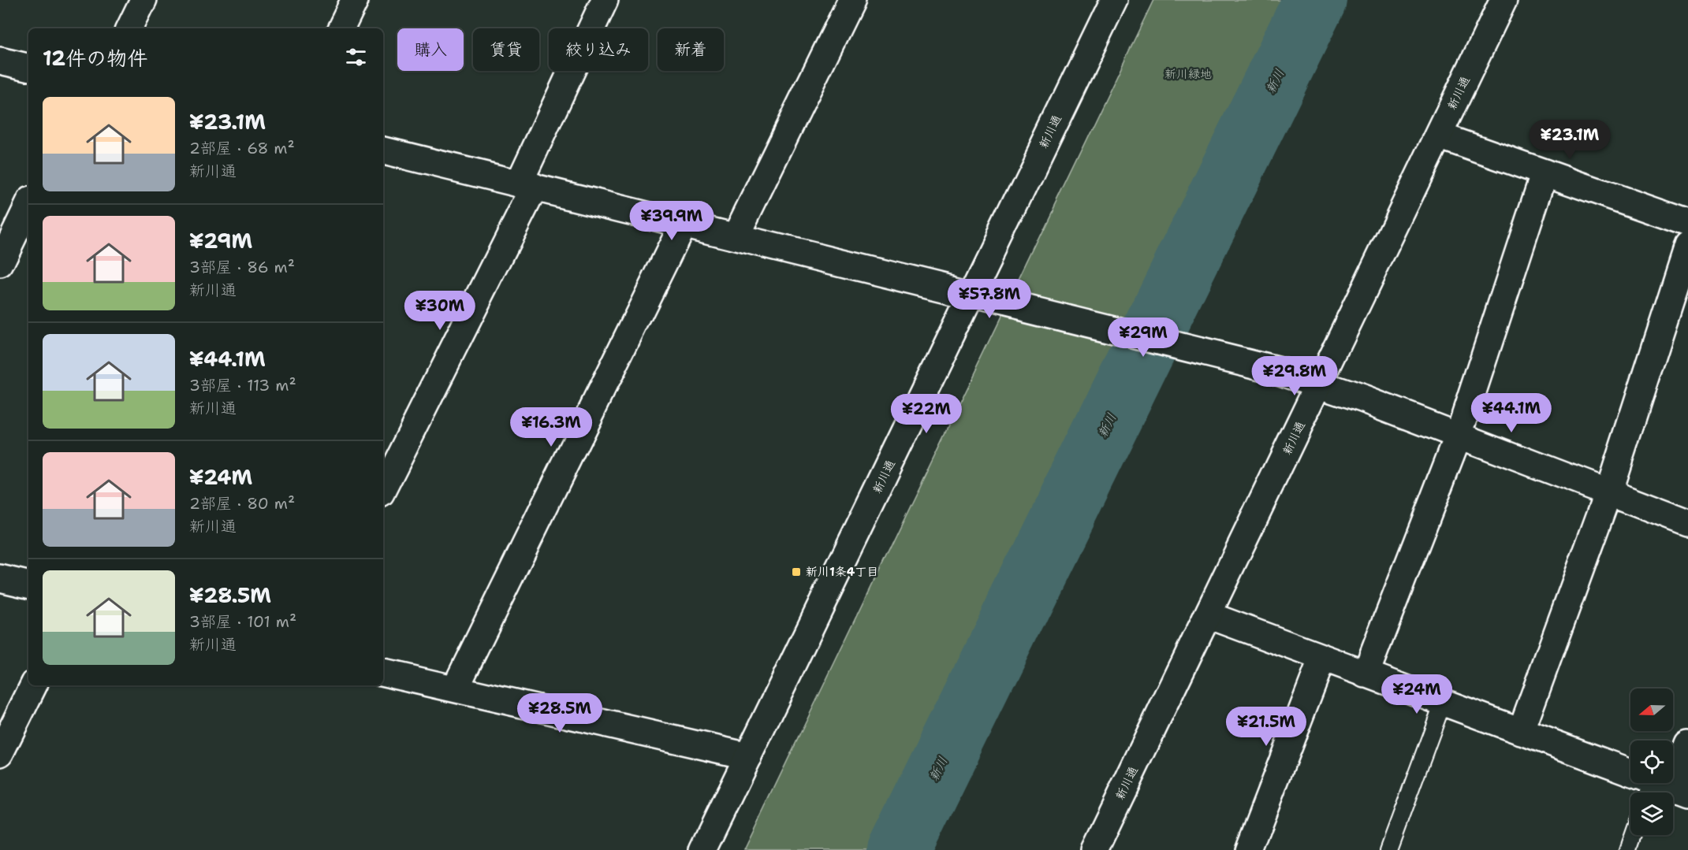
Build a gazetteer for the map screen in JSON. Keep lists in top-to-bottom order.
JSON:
{
  "streets": {
    "street": ["新川通"]
  },
  "water": ["新川"],
  "parks": ["新川緑地"],
  "places": {
    "transit": ["新川1条4丁目"]
  },
  "north": "left",
  "page": {
    "chip": [
      "購入",
      "賃貸",
      "絞り込み",
      "新着"
    ],
    "heading": "12件の物件",
    "list": [
      {
        "name": "¥23.1M",
        "note": "2部屋 · 68 m² · 新川通"
      },
      {
        "name": "¥29M",
        "note": "3部屋 · 86 m² · 新川通"
      },
      {
        "name": "¥44.1M",
        "note": "3部屋 · 113 m² · 新川通"
      },
      {
        "name": "¥24M",
        "note": "2部屋 · 80 m² · 新川通"
      },
      {
        "name": "¥28.5M",
        "note": "3部屋 · 101 m² · 新川通"
      }
    ],
    "price": [
      "¥23.1M",
      "¥39.9M",
      "¥57.8M",
      "¥30M",
      "¥29M",
      "¥29.8M",
      "¥44.1M",
      "¥22M",
      "¥16.3M",
      "¥24M",
      "¥28.5M",
      "¥21.5M"
    ]
  }
}
